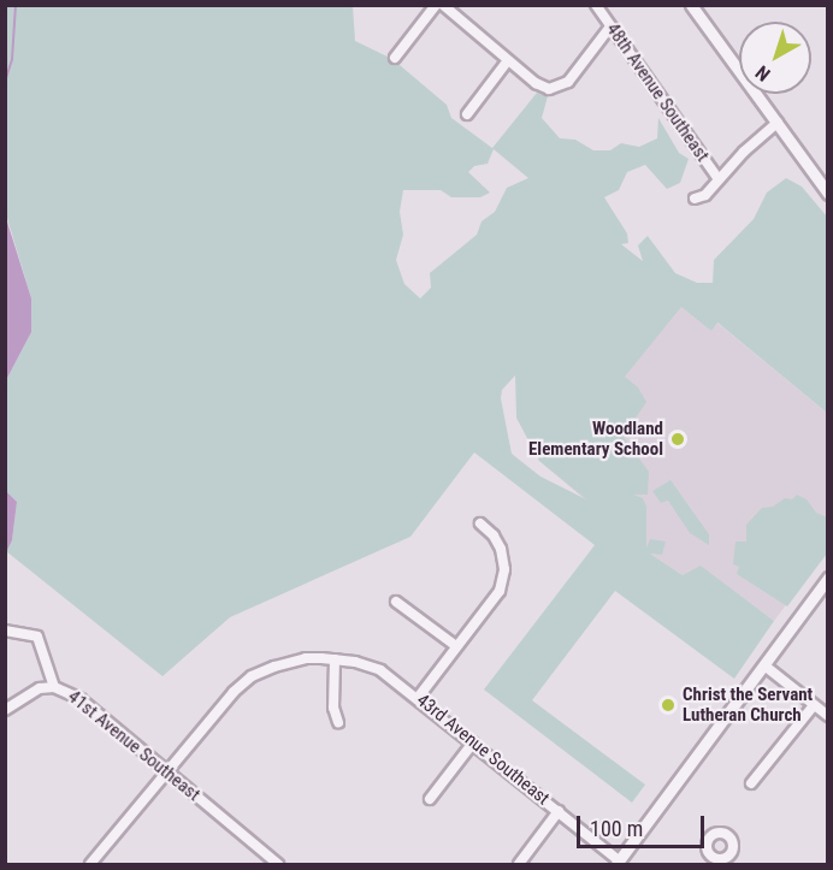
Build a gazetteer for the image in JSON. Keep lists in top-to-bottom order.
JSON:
{
  "streets": {
    "street": ["48th Avenue Southeast", "41st Avenue Southeast", "43rd Avenue Southeast"]
  },
  "crossings": [
    ["41st Avenue Southeast", "43rd Avenue Southeast"]
  ],
  "places": ["Woodland Elementary School", "Christ the Servant Lutheran Church"],
  "scale_bar": "100 m",
  "north": "bottom left"
}
